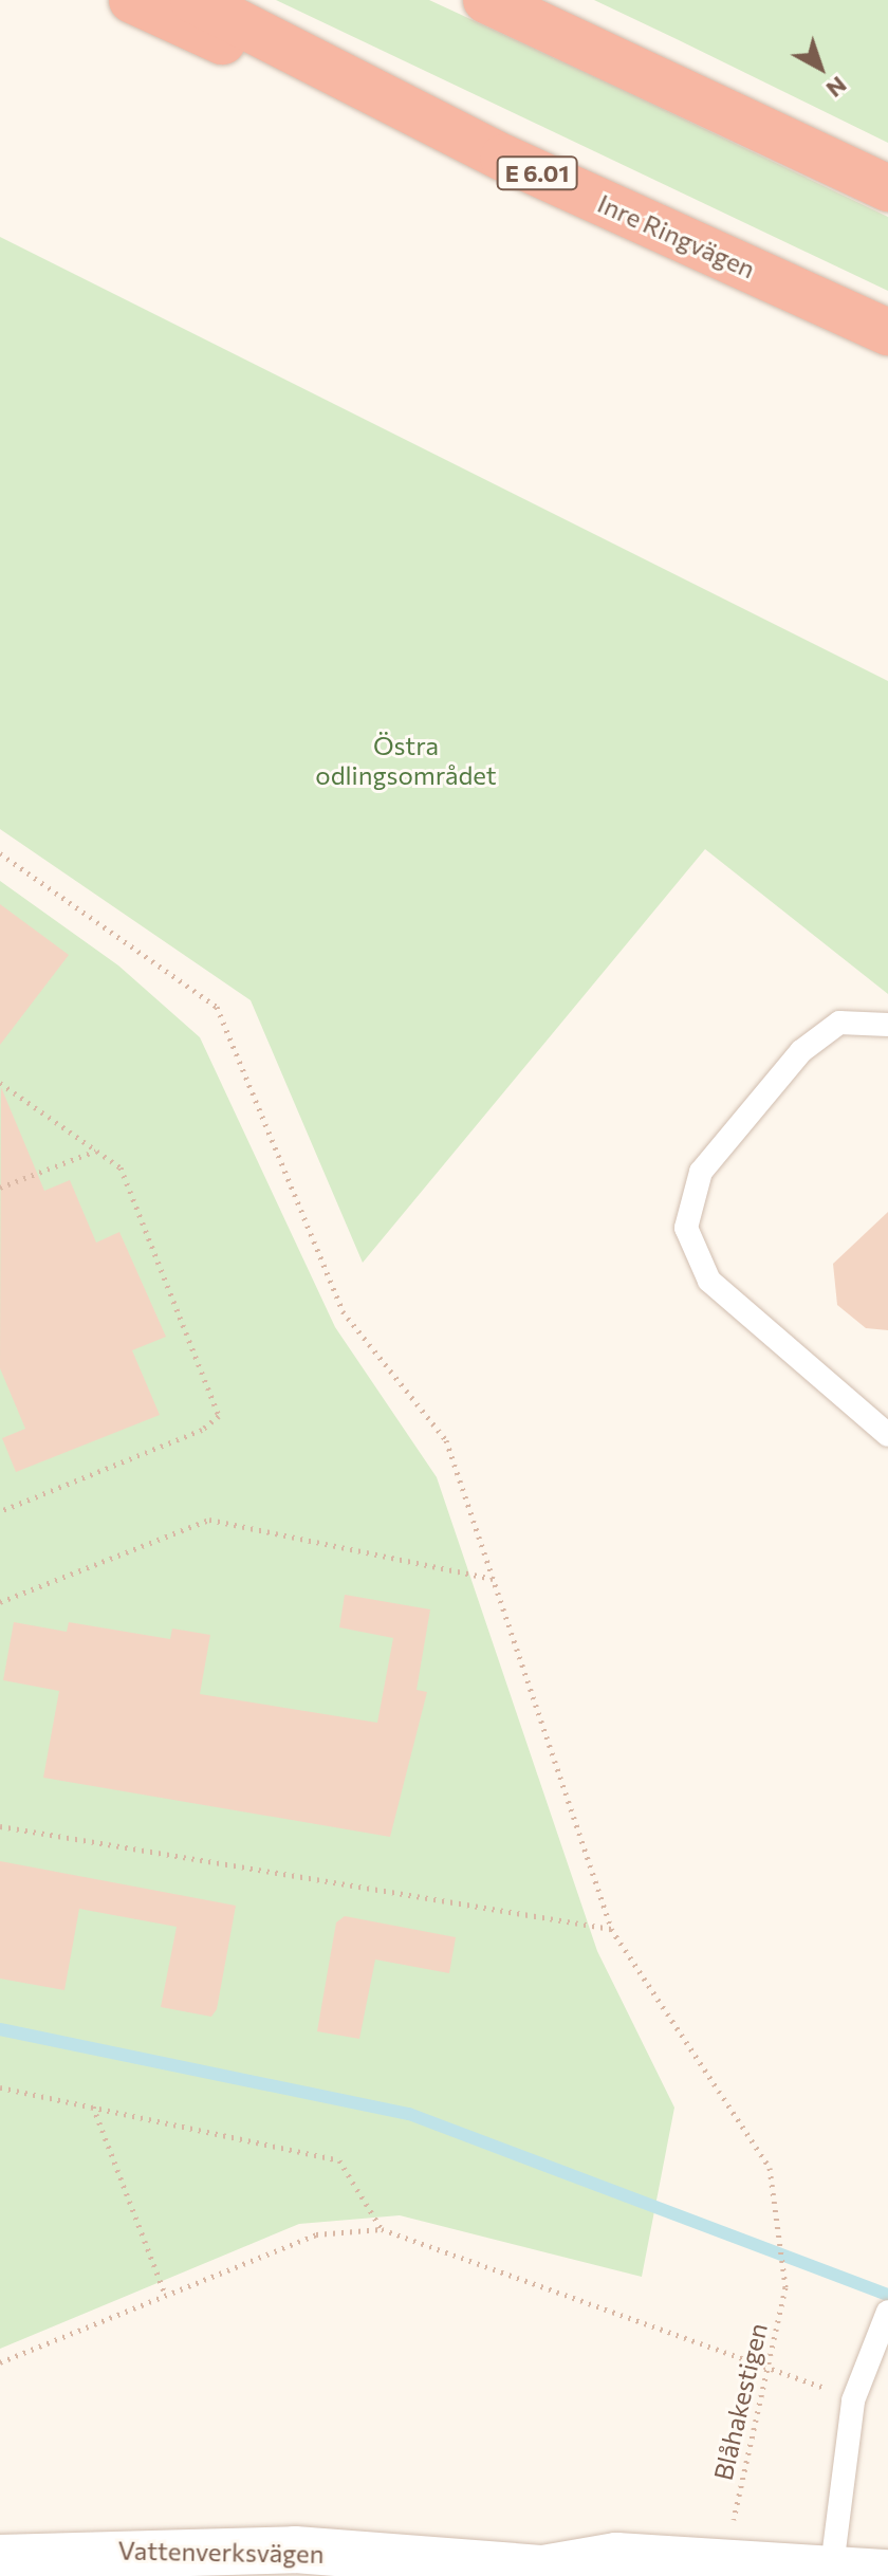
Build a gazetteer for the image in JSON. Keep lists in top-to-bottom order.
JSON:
{
  "streets": {
    "highway": ["E 6.01", "Inre Ringvägen"],
    "street": ["Vattenverksvägen"],
    "path": ["Blåhakestigen"]
  },
  "crossings": [
    ["Blåhakestigen", "Vattenverksvägen"]
  ],
  "parks": ["Östra odlingsområdet"],
  "north": "bottom right"
}
